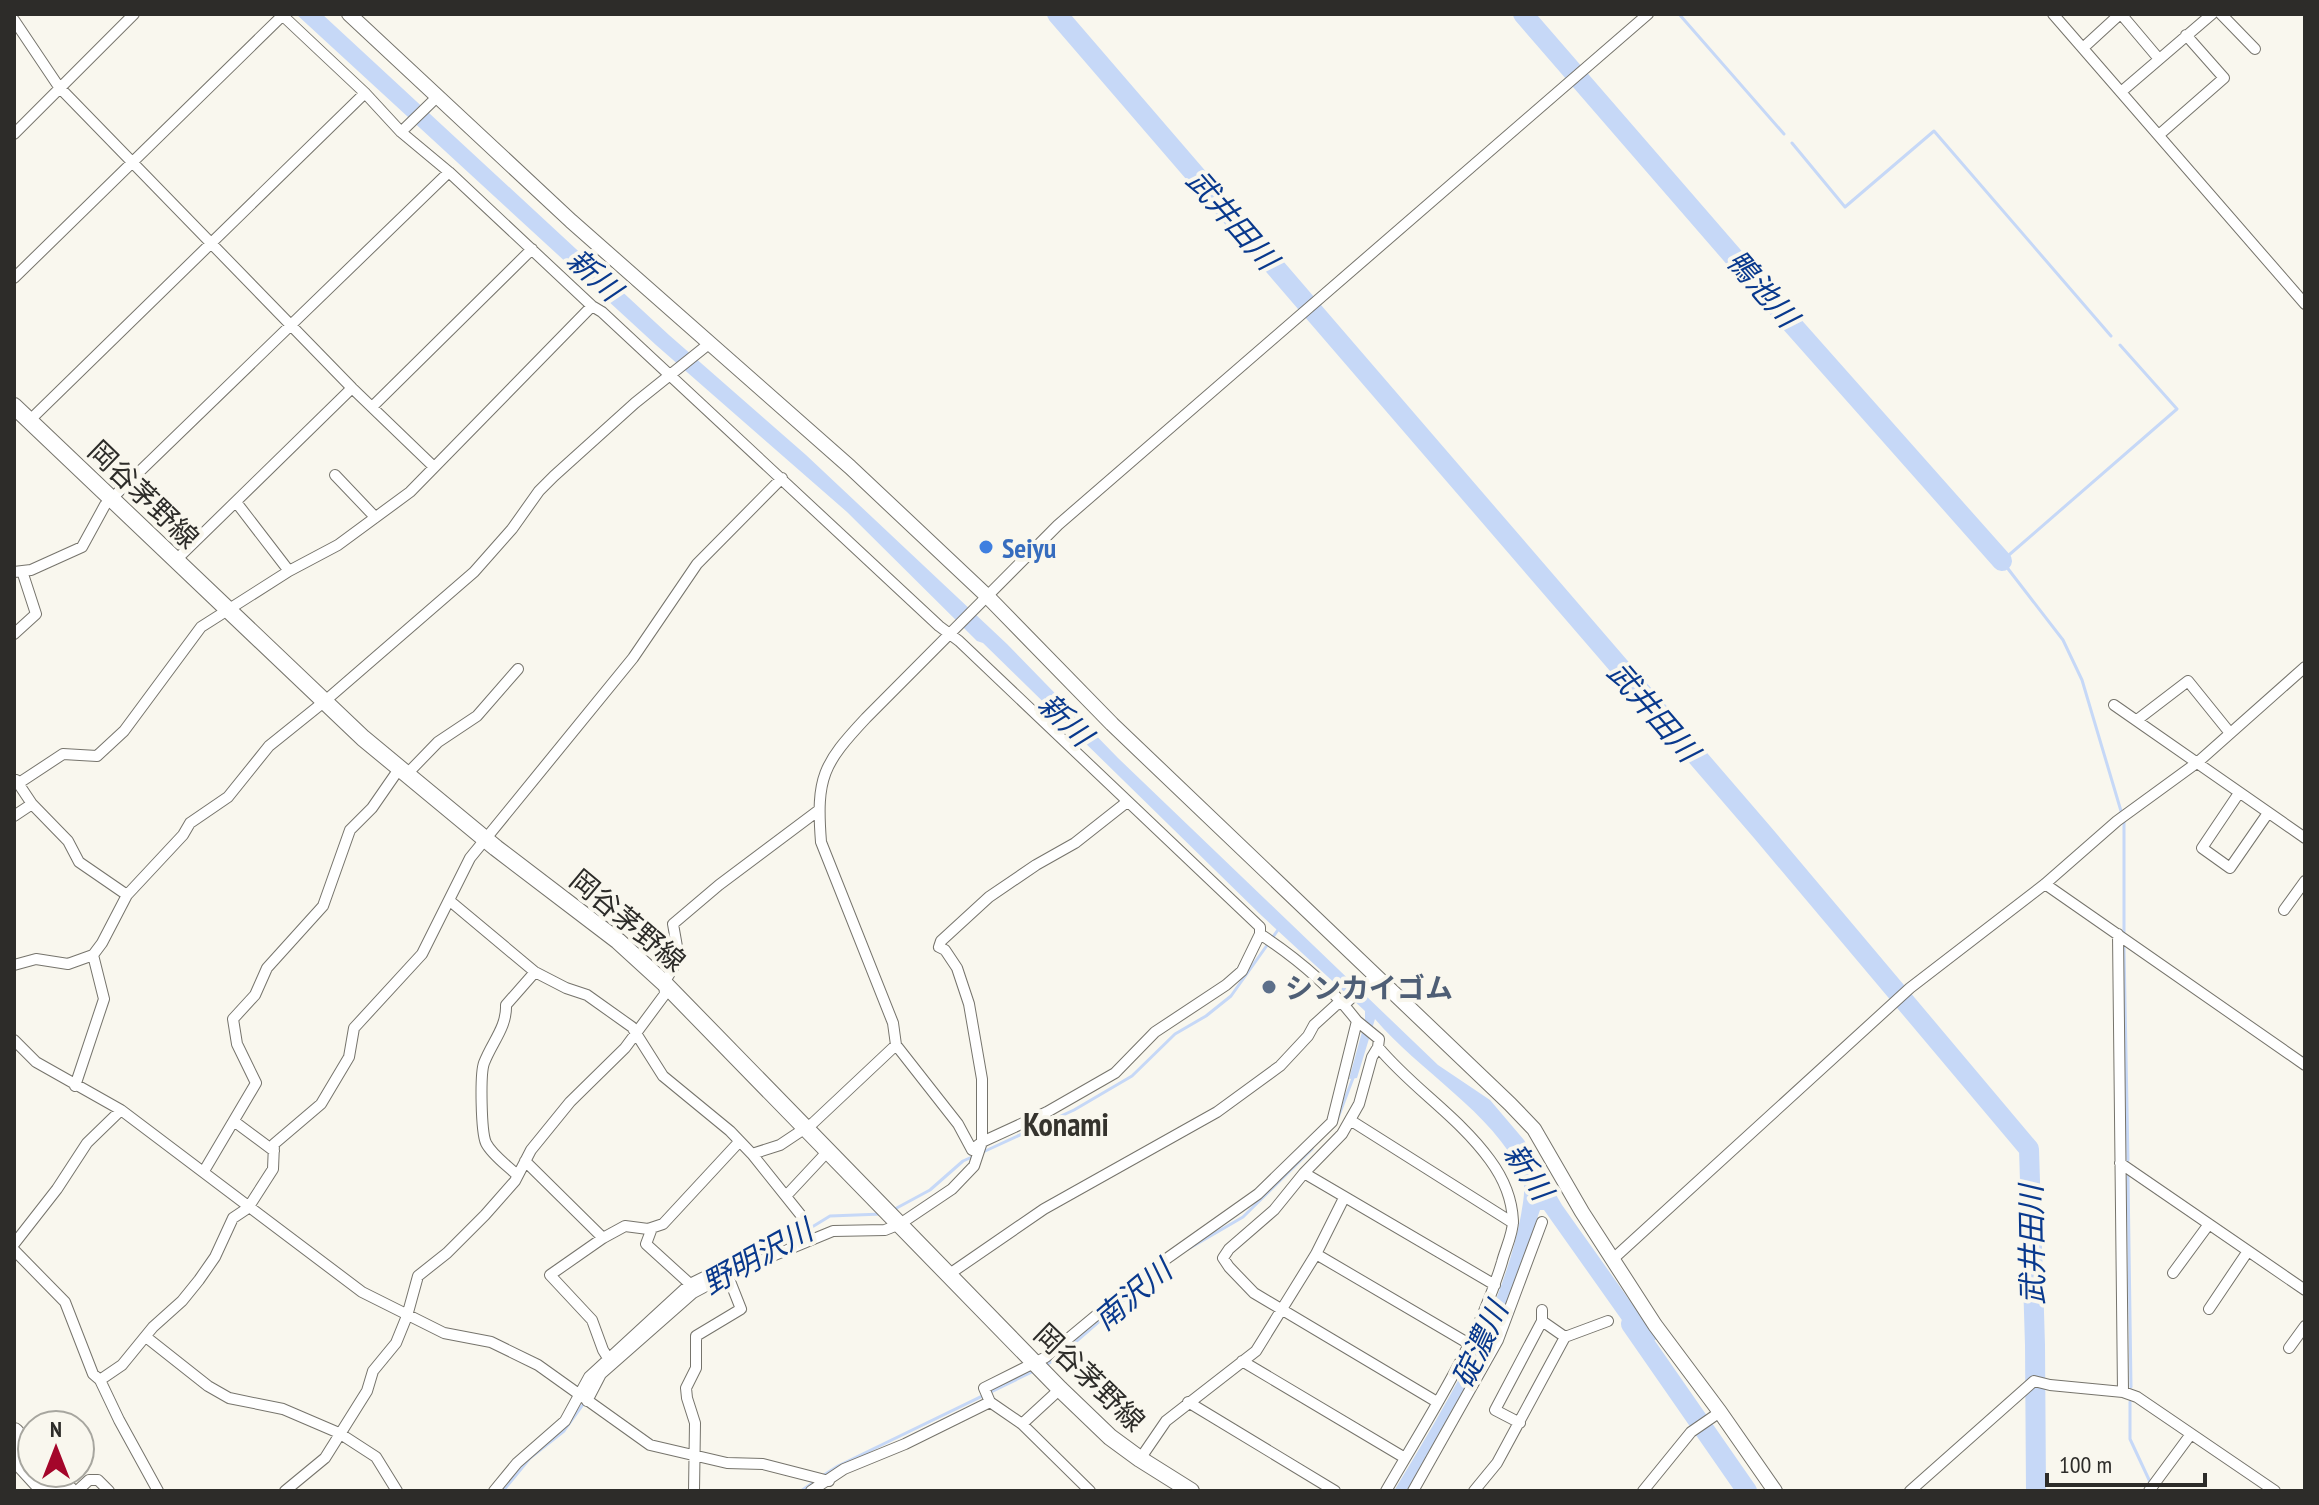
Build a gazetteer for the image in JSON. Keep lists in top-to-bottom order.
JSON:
{
  "streets": {
    "main road": ["岡谷茅野線"]
  },
  "districts": ["Konami"],
  "water": [
    "武井田川",
    "新川",
    "鴨池川",
    "野明沢川",
    "南沢川",
    "碇濃川"
  ],
  "places": ["Seiyu", "シンカイゴム"],
  "scale_bar": "100 m",
  "north": "top"
}
